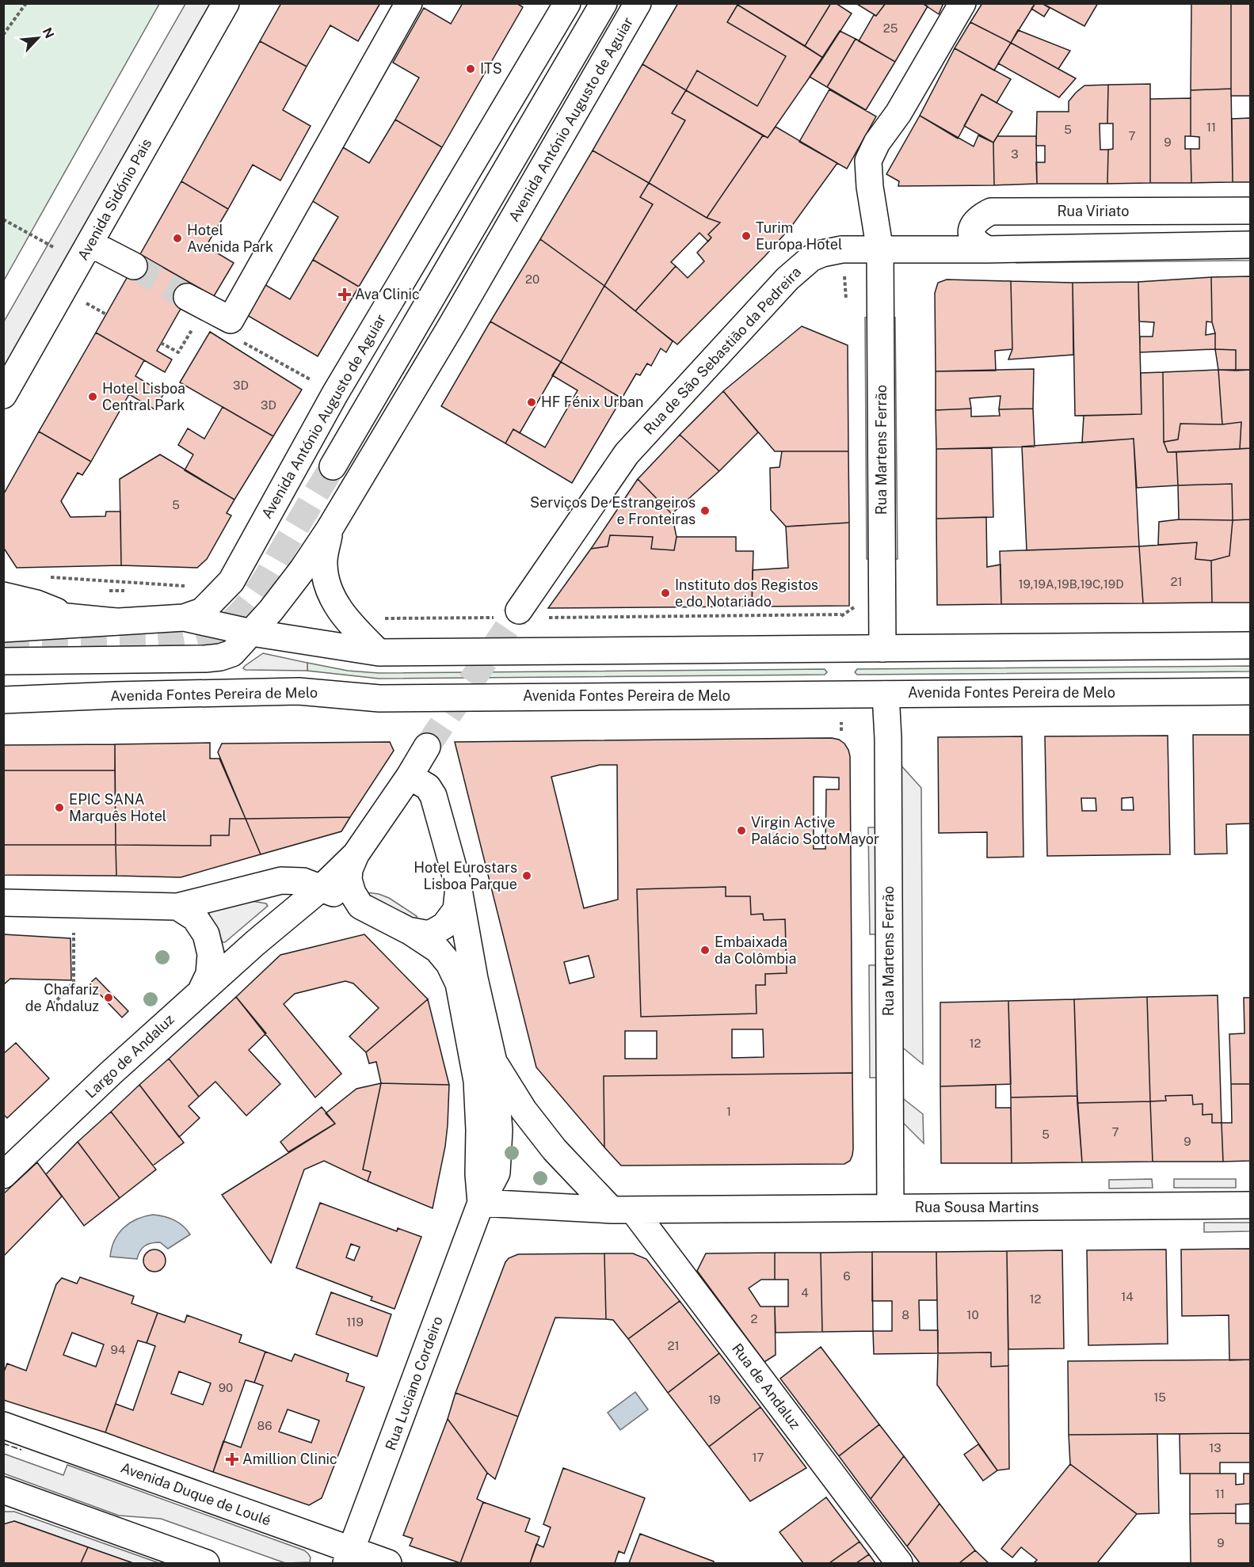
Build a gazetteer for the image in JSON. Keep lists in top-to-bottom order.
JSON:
{
  "streets": {
    "main road": [
      "Avenida António Augusto de Aguiar",
      "Avenida Sidónio Pais",
      "Rua Viriato",
      "Rua de São Sebastião da Pedreira",
      "Rua Martens Ferrão",
      "Avenida Fontes Pereira de Melo",
      "Largo de Andaluz",
      "Rua Sousa Martins",
      "Rua Luciano Cordeiro",
      "Rua de Andaluz",
      "Avenida Duque de Loulé"
    ]
  },
  "crossings": [
    ["Rua de São Sebastião da Pedreira", "Rua Martens Ferrão"],
    ["Rua Martens Ferrão", "Avenida Fontes Pereira de Melo"],
    ["Rua Martens Ferrão", "Rua Sousa Martins"],
    ["Rua Sousa Martins", "Rua Luciano Cordeiro"],
    ["Rua Sousa Martins", "Rua de Andaluz"],
    ["Rua Luciano Cordeiro", "Rua de Andaluz"],
    ["Rua Luciano Cordeiro", "Avenida Duque de Loulé"]
  ],
  "places": {
    "other": [
      "ITS",
      "Turim Europa Hotel",
      "Hotel Avenida Park",
      "Hotel Lisboa Central Park",
      "HF Fénix Urban",
      "Serviços De Estrangeiros e Fronteiras",
      "Instituto dos Registos e do Notariado",
      "EPIC SANA Marquês Hotel",
      "Virgin Active Palácio SottoMayor",
      "Hotel Eurostars Lisboa Parque",
      "Embaixada da Colômbia",
      "Chafariz de Andaluz"
    ],
    "health": ["Ava Clinic", "Amillion Clinic"]
  },
  "house_numbers": [
    "25",
    "11",
    "5",
    "7",
    "9",
    "3",
    "20",
    "3D",
    "3D",
    "5",
    "21",
    "19,19A,19B,19C,19D",
    "12",
    "1",
    "7",
    "5",
    "9",
    "6",
    "4",
    "14",
    "12",
    "8",
    "10",
    "2",
    "119",
    "21",
    "94",
    "90",
    "15",
    "19",
    "86",
    "13",
    "17",
    "11",
    "9"
  ],
  "north": "top right"
}
